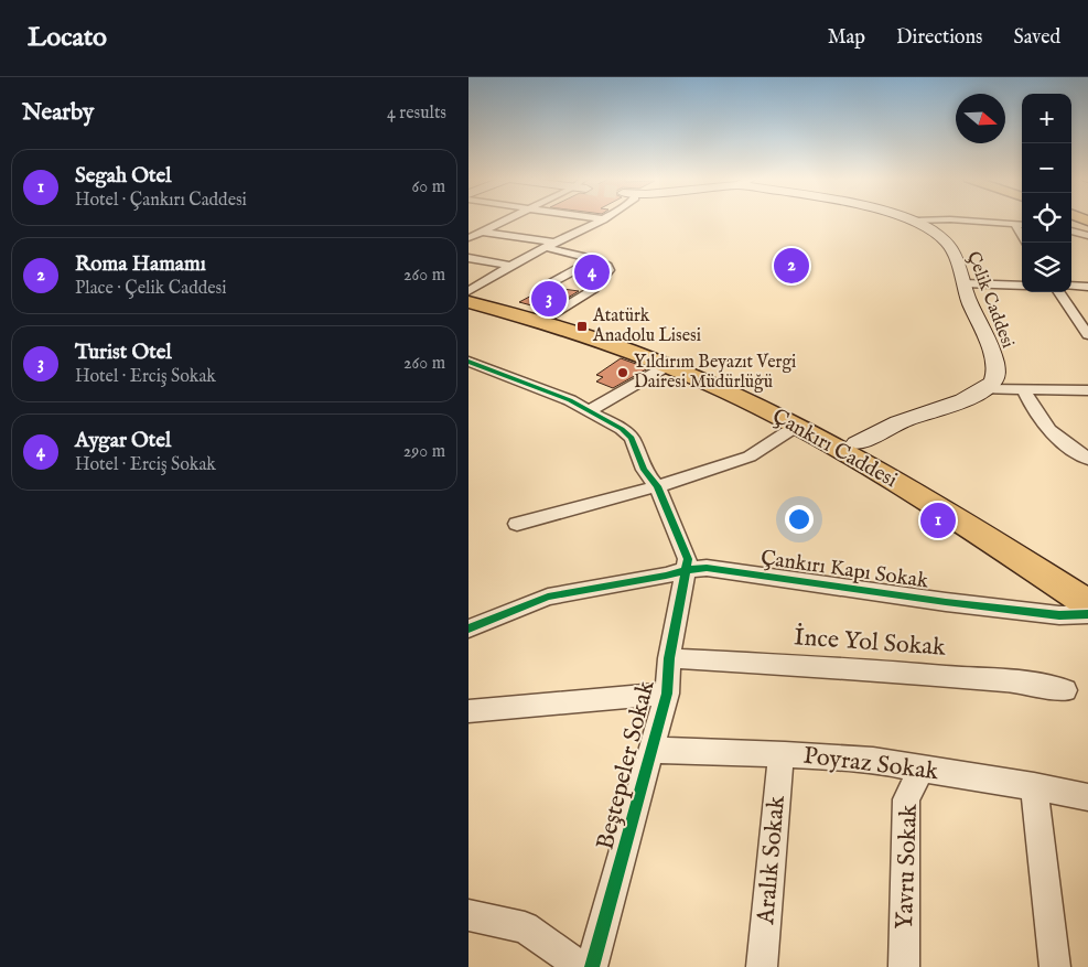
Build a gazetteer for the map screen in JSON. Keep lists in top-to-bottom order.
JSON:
{
  "streets": {
    "main road": ["Çankırı Caddesi"],
    "street": [
      "Çelik Caddesi",
      "Çankırı Kapı Sokak",
      "İnce Yol Sokak",
      "Poyraz Sokak",
      "Beştepeler Sokak",
      "Aralık Sokak",
      "Yavru Sokak"
    ]
  },
  "crossings": [
    ["Çankırı Kapı Sokak", "Beştepeler Sokak"],
    ["İnce Yol Sokak", "Beştepeler Sokak"],
    ["Poyraz Sokak", "Beştepeler Sokak"],
    ["Poyraz Sokak", "Aralık Sokak"],
    ["Poyraz Sokak", "Yavru Sokak"]
  ],
  "places": {
    "transit": ["Atatürk Anadolu Lisesi"],
    "other": ["Yıldırım Beyazıt Vergi Dairesi Müdürlüğü"]
  },
  "north": "right",
  "page": {
    "header": "Locato",
    "nav": ["Map", "Directions", "Saved"],
    "heading": ["Nearby", "4 results"],
    "map_buttons": ["+", "−"],
    "list": [
      {
        "mark": "1",
        "name": "Segah Otel",
        "note": "Hotel · Çankırı Caddesi",
        "value": "60 m"
      },
      {
        "mark": "2",
        "name": "Roma Hamamı",
        "note": "Place · Çelik Caddesi",
        "value": "260 m"
      },
      {
        "mark": "3",
        "name": "Turist Otel",
        "note": "Hotel · Erciş Sokak",
        "value": "260 m"
      },
      {
        "mark": "4",
        "name": "Aygar Otel",
        "note": "Hotel · Erciş Sokak",
        "value": "290 m"
      }
    ],
    "pins": [
      "2",
      "4",
      "3",
      "1"
    ]
  }
}
